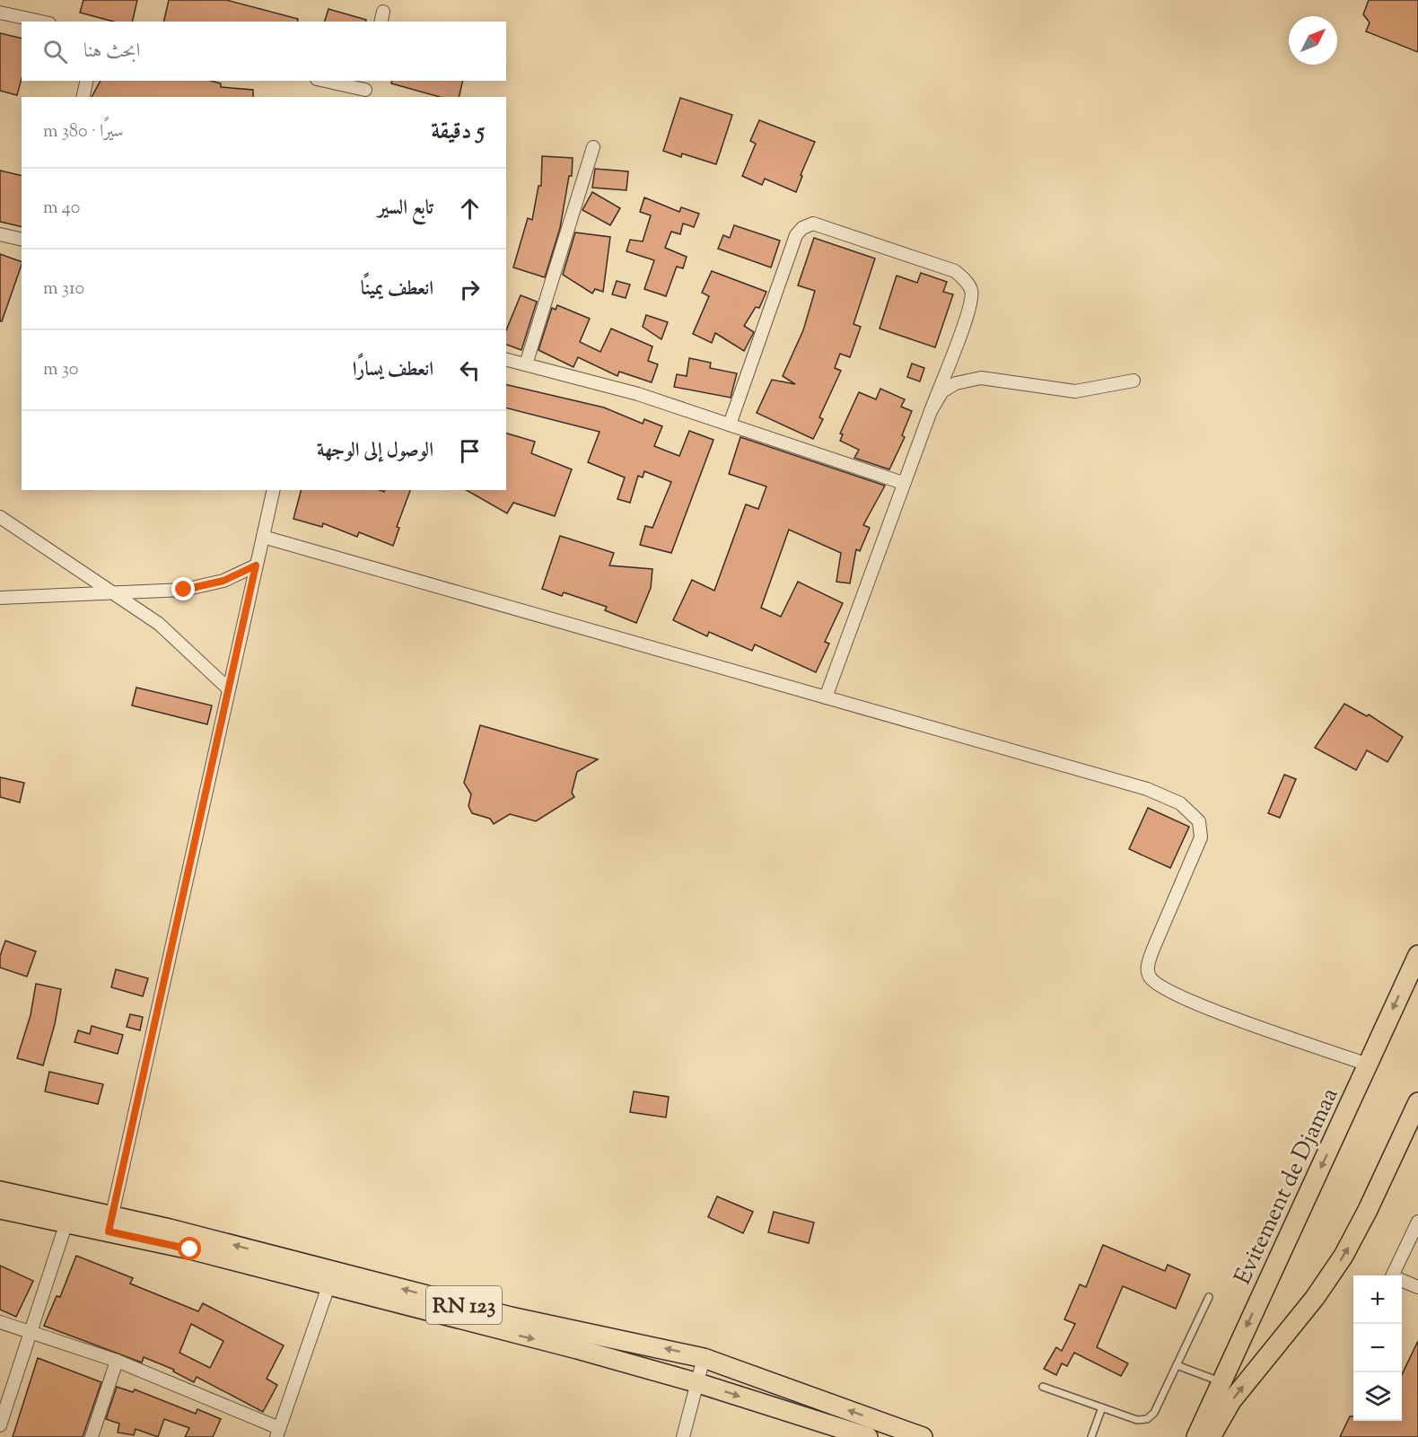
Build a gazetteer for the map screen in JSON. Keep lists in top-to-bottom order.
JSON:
{
  "streets": {
    "main road": ["Evitement de Djamaa", "RN 123"]
  },
  "north": "top right",
  "page": {
    "search": "ابحث هنا",
    "heading": ["5 دقيقة", "سيرًا · 380 m"],
    "list": [
      ["تابع السير", "40 m"],
      ["انعطف يمينًا", "310 m"],
      ["انعطف يسارًا", "30 m"],
      "الوصول إلى الوجهة"
    ],
    "map_buttons": ["+", "−"]
  }
}
